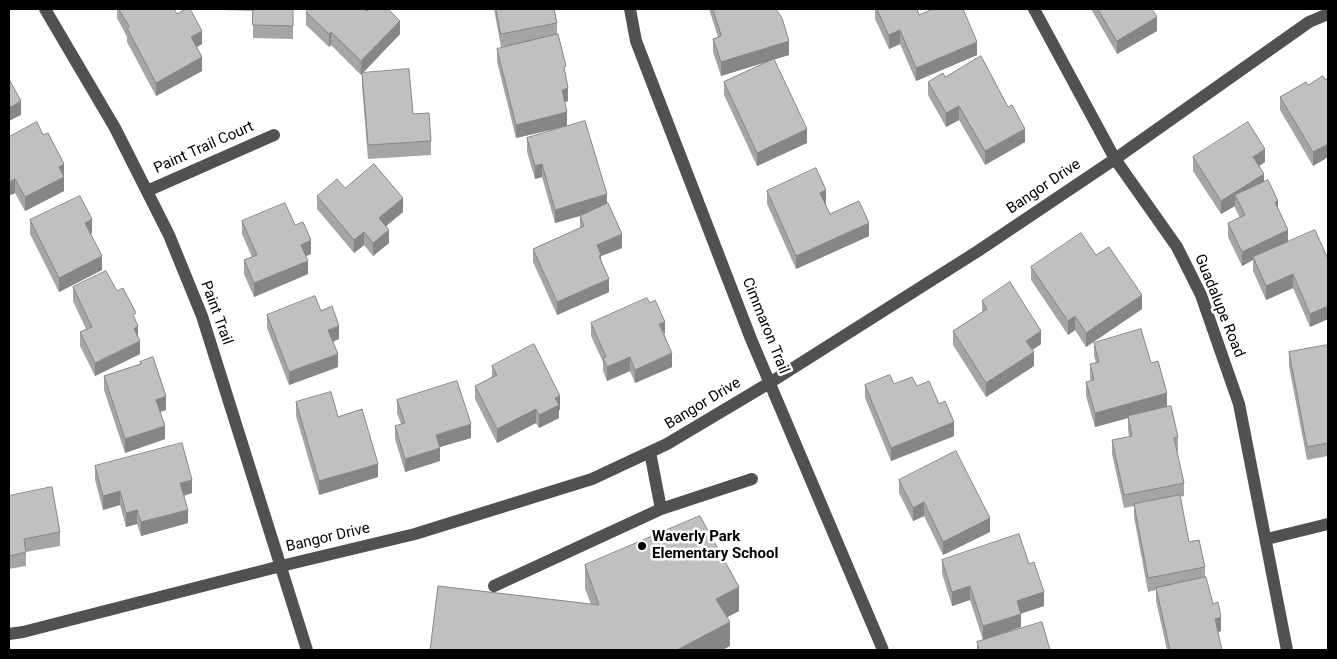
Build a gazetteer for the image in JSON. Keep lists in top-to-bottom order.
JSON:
{
  "streets": {
    "street": [
      "Paint Trail Court",
      "Bangor Drive",
      "Guadalupe Road",
      "Paint Trail",
      "Cimmaron Trail"
    ]
  },
  "crossings": [
    ["Paint Trail Court", "Paint Trail"],
    ["Bangor Drive", "Guadalupe Road"],
    ["Bangor Drive", "Paint Trail"],
    ["Bangor Drive", "Cimmaron Trail"]
  ],
  "places": ["Waverly Park Elementary School"]
}
